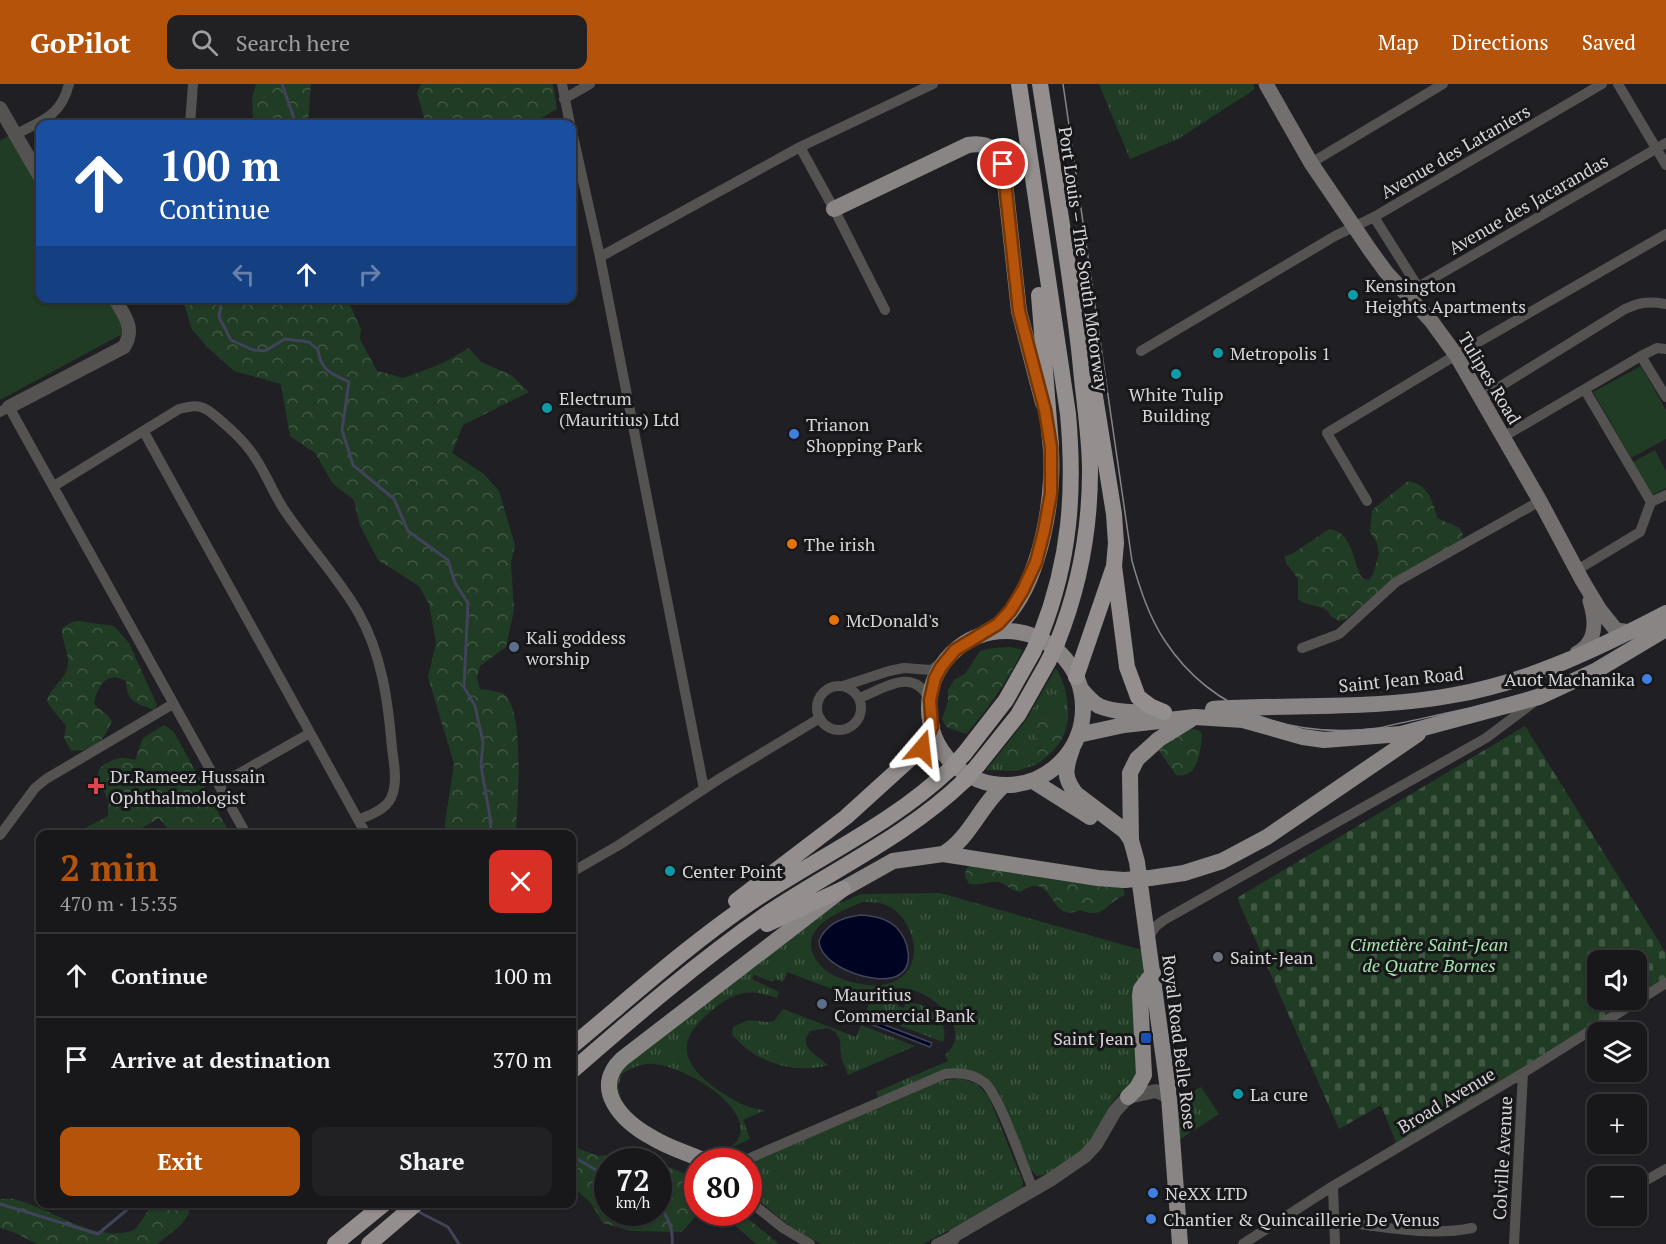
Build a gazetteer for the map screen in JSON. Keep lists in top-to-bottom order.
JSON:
{
  "streets": {
    "highway": ["Port Louis – The South Motorway"],
    "main road": ["Tulipes Road", "Saint Jean Road", "Royal Road Belle Rose"],
    "street": [
      "Avenue des Lataniers",
      "Avenue des Jacarandas",
      "Broad Avenue",
      "Colville Avenue"
    ]
  },
  "crossings": [
    ["Avenue des Lataniers", "Tulipes Road"],
    ["Avenue des Jacarandas", "Tulipes Road"],
    ["Tulipes Road", "Saint Jean Road"],
    ["Saint Jean Road", "Royal Road Belle Rose"],
    ["Broad Avenue", "Colville Avenue"]
  ],
  "parks": ["Cimetière Saint-Jean de Quatre Bornes"],
  "places": {
    "other": [
      "Kensington Heights Apartments",
      "Metropolis 1",
      "White Tulip Building",
      "Electrum (Mauritius) Ltd",
      "Trianon Shopping Park",
      "The irish",
      "McDonald's",
      "Kali goddess worship",
      "Auot Machanika",
      "Center Point",
      "Saint-Jean",
      "Mauritius Commercial Bank",
      "La cure",
      "NeXX LTD",
      "Chantier & Quincaillerie De Venus"
    ],
    "health": ["Dr.Rameez Hussain Ophthalmologist"],
    "transit": ["Saint Jean"]
  },
  "page": {
    "header": "GoPilot",
    "search": "Search here",
    "nav": ["Map", "Directions", "Saved"],
    "turn": ["100 m", "Continue"],
    "heading": ["2 min", "470 m · 15:35"],
    "list": [
      {
        "name": "Continue",
        "value": "100 m"
      },
      {
        "name": "Arrive at destination",
        "value": "370 m"
      }
    ],
    "map_buttons": ["+", "−"],
    "buttons": ["Exit", "Share"],
    "speed": "72 km/h",
    "limit": "80"
  }
}
